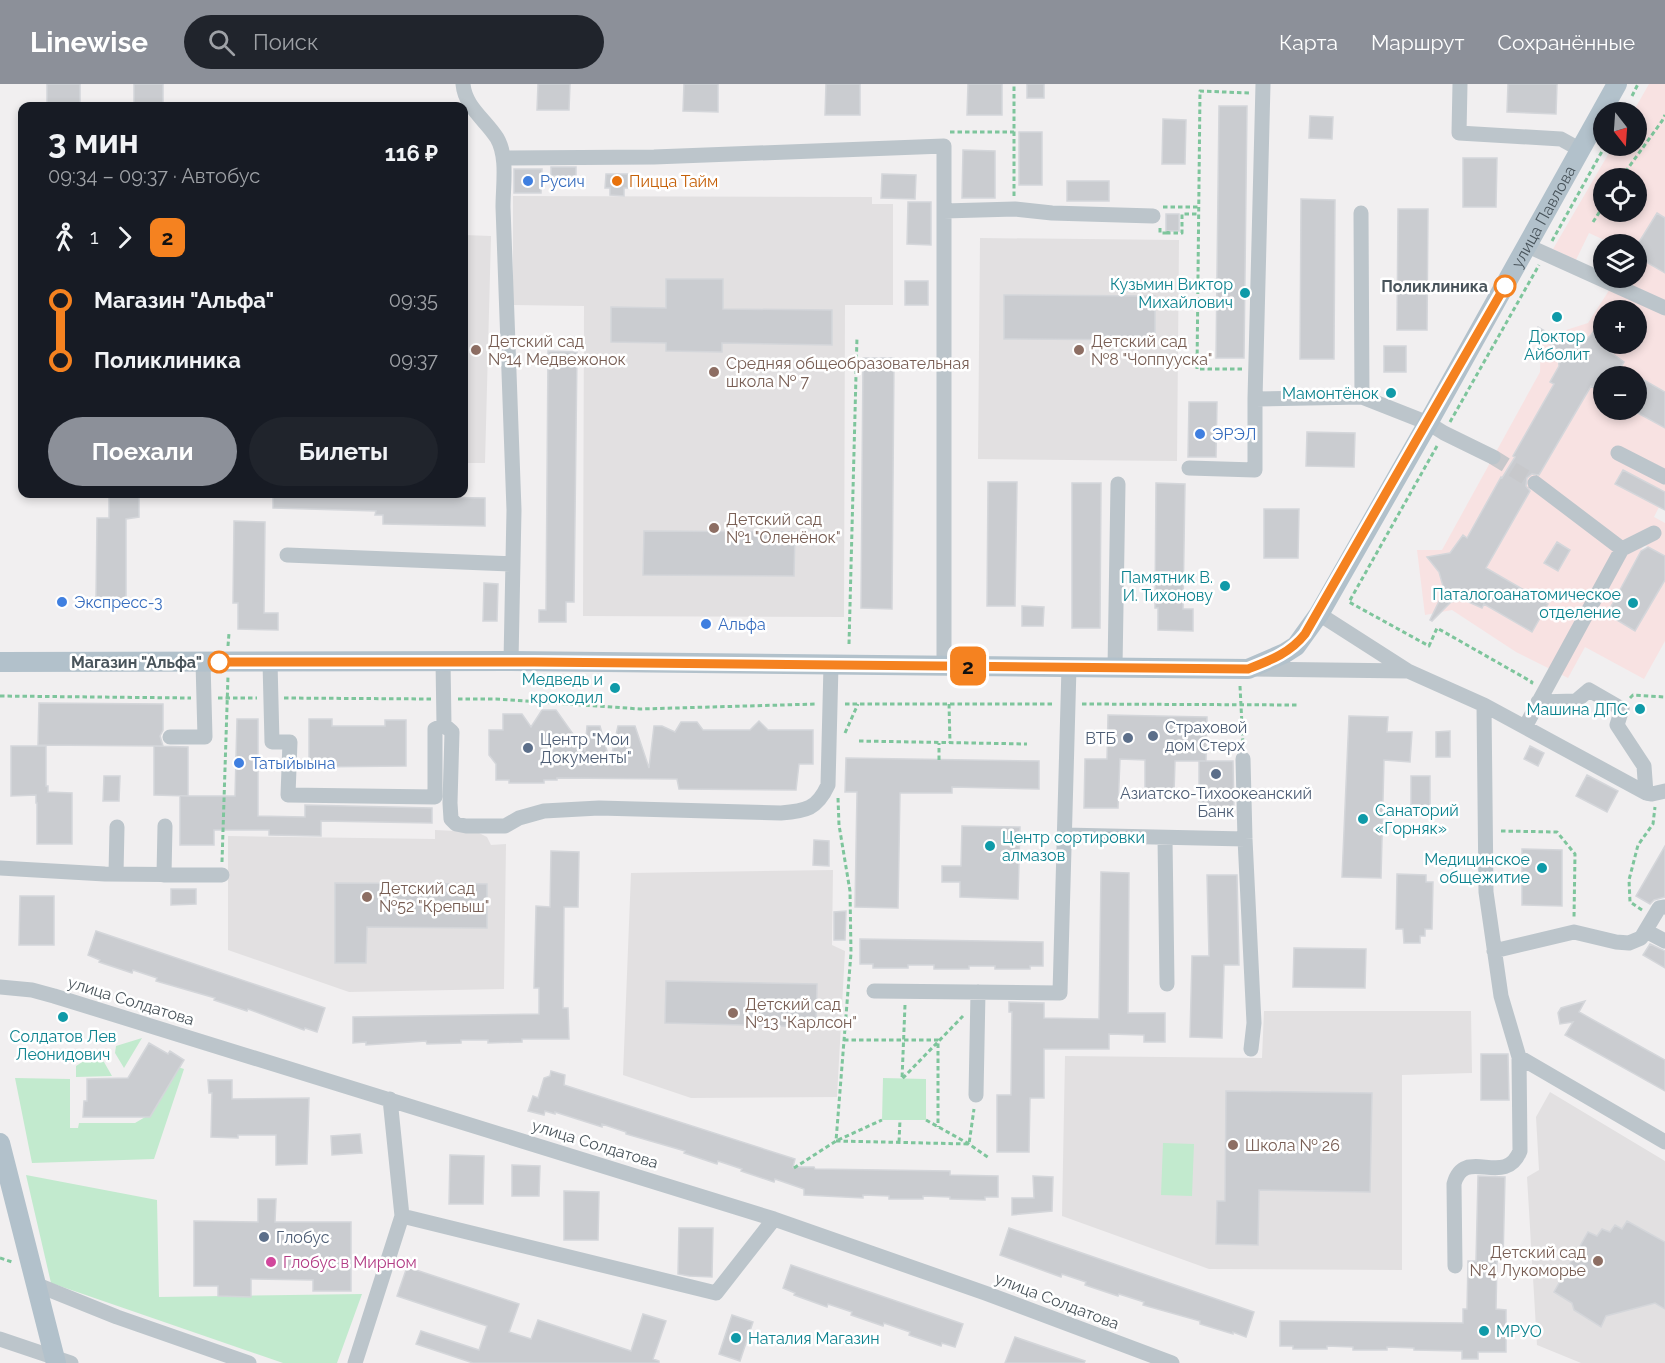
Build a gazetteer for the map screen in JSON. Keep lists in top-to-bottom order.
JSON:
{
  "streets": {
    "main road": ["улица Павлова"],
    "street": ["улица Солдатова"]
  },
  "places": [
    "Русич",
    "Пицца Тайм",
    "Поликлиника",
    "Кузьмин Виктор Михайлович",
    "Доктор Айболит",
    "Детский сад №14 Медвежонок",
    "Детский сад №8 \"Чоппууска\"",
    "Cредняя общеобразовательная школа № 7",
    "Мамонтёнок",
    "ЭРЭЛ",
    "Детский сад №1 \"Оленёнок\"",
    "Памятник В. И. Тихонову",
    "Экспресс-3",
    "Паталогоанатомическое отделение",
    "Альфа",
    "Магазин \"Альфа\"",
    "Медведь и крокодил",
    "Машина ДПС",
    "Страховой дом Стерх",
    "ВТБ",
    "Центр \"Мои Документы\"",
    "Татыйыына",
    "Азиатско-Тихоокеанский Банк",
    "Санаторий «Горняк»",
    "Центр сортировки алмазов",
    "Медицинское общежитие",
    "Детский сад №52 \"Крепыш\"",
    "Детский сад №13 \"Карлсон\"",
    "Солдатов Лев Леонидович",
    "Школа № 26",
    "Глобус",
    "Детский сад №4 Лукоморье",
    "Глобус в Мирном",
    "МРУО",
    "Наталия Магазин"
  ],
  "lines": ["bus line 2"],
  "north": "bottom",
  "page": {
    "header": "Linewise",
    "search": "Поиск",
    "nav": ["Карта", "Маршрут", "Сохранённые"],
    "on_map": "2",
    "map_buttons": ["+", "−"],
    "heading": ["3 мин", "09:34 – 09:37 · Автобус", "116 ₽"],
    "legs": ["1", "2"],
    "list": [
      {
        "name": "Магазин \"Альфа\"",
        "value": "09:35"
      },
      {
        "name": "Поликлиника",
        "value": "09:37"
      }
    ],
    "buttons": ["Поехали", "Билеты"]
  }
}
